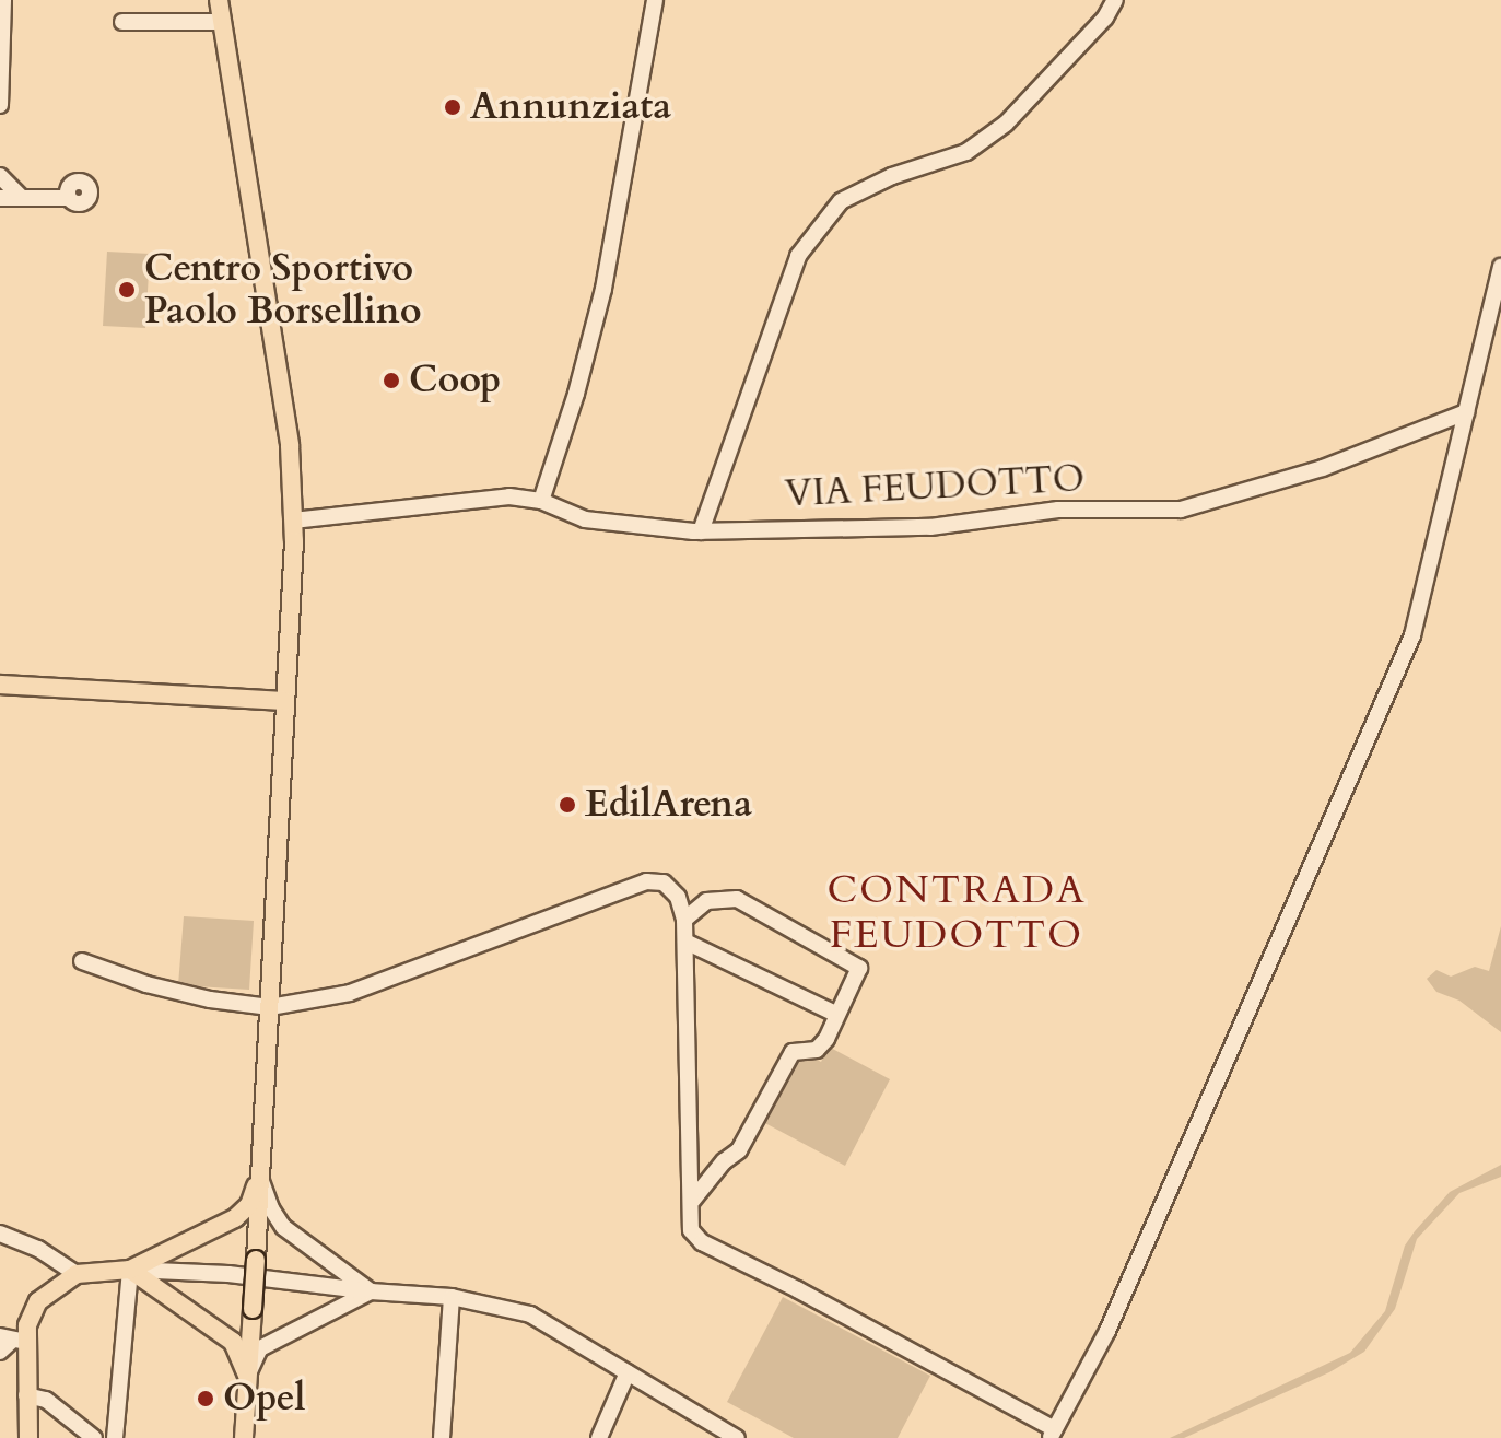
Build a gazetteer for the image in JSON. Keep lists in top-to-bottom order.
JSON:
{
  "streets": {
    "street": ["VIA FEUDOTTO"]
  },
  "districts": ["CONTRADA FEUDOTTO"],
  "places": [
    "Annunziata",
    "Centro Sportivo Paolo Borsellino",
    "Coop",
    "EdilArena",
    "Opel"
  ]
}
